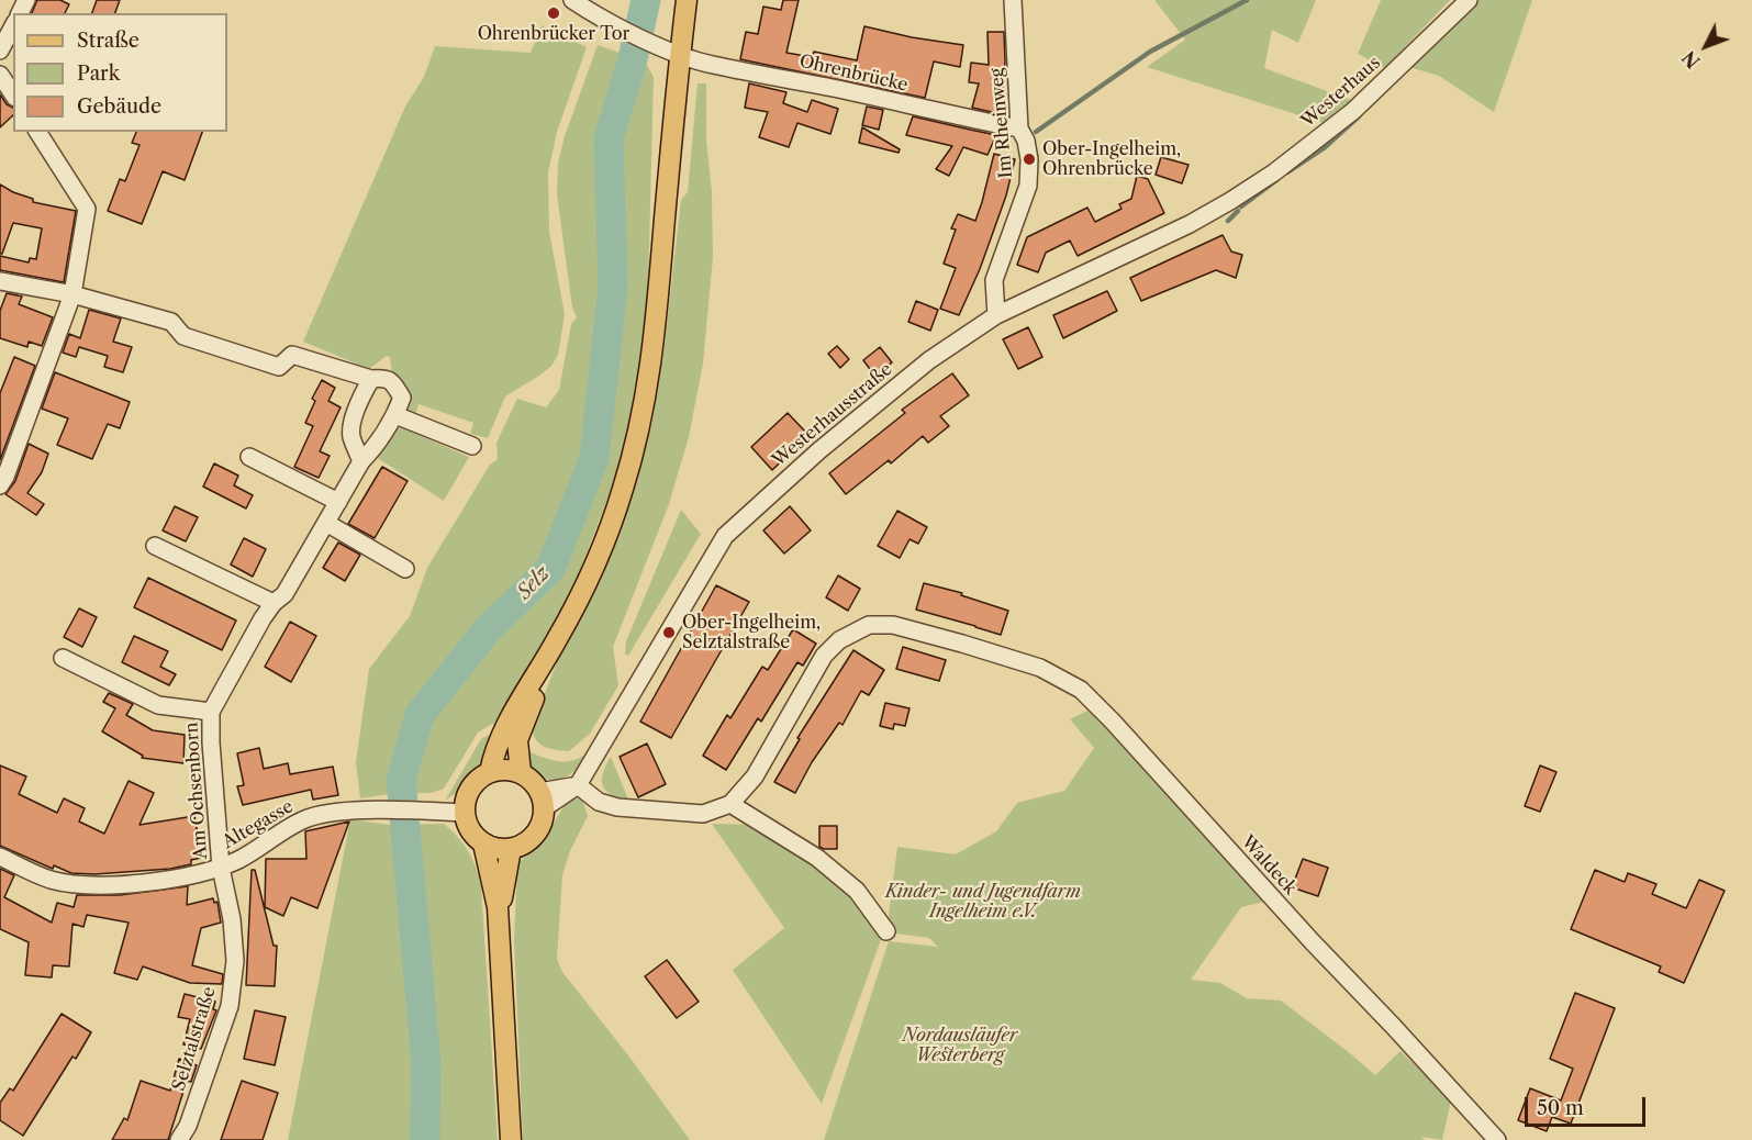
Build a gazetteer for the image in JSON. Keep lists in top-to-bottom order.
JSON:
{
  "streets": {
    "street": [
      "Ohrenbrücke",
      "Westerhaus",
      "Im Rheinweg",
      "Westerhausstraße",
      "Am Ochsenborn",
      "Altegasse",
      "Waldeck",
      "Selztalstraße"
    ]
  },
  "crossings": [
    ["Ohrenbrücke", "Im Rheinweg"],
    ["Westerhaus", "Westerhausstraße"],
    ["Im Rheinweg", "Westerhausstraße"],
    ["Am Ochsenborn", "Altegasse"],
    ["Am Ochsenborn", "Selztalstraße"],
    ["Altegasse", "Selztalstraße"]
  ],
  "water": ["Selz"],
  "parks": ["Kinder- und Jugendfarm Ingelheim e.V.", "Nordausläufer Westerberg"],
  "places": ["Ohrenbrücker Tor", "Ober-Ingelheim, Ohrenbrücke", "Ober-Ingelheim, Selztalstraße"],
  "legend": ["Straße", "Park", "Gebäude"],
  "scale_bar": "50 m",
  "north": "bottom left"
}
